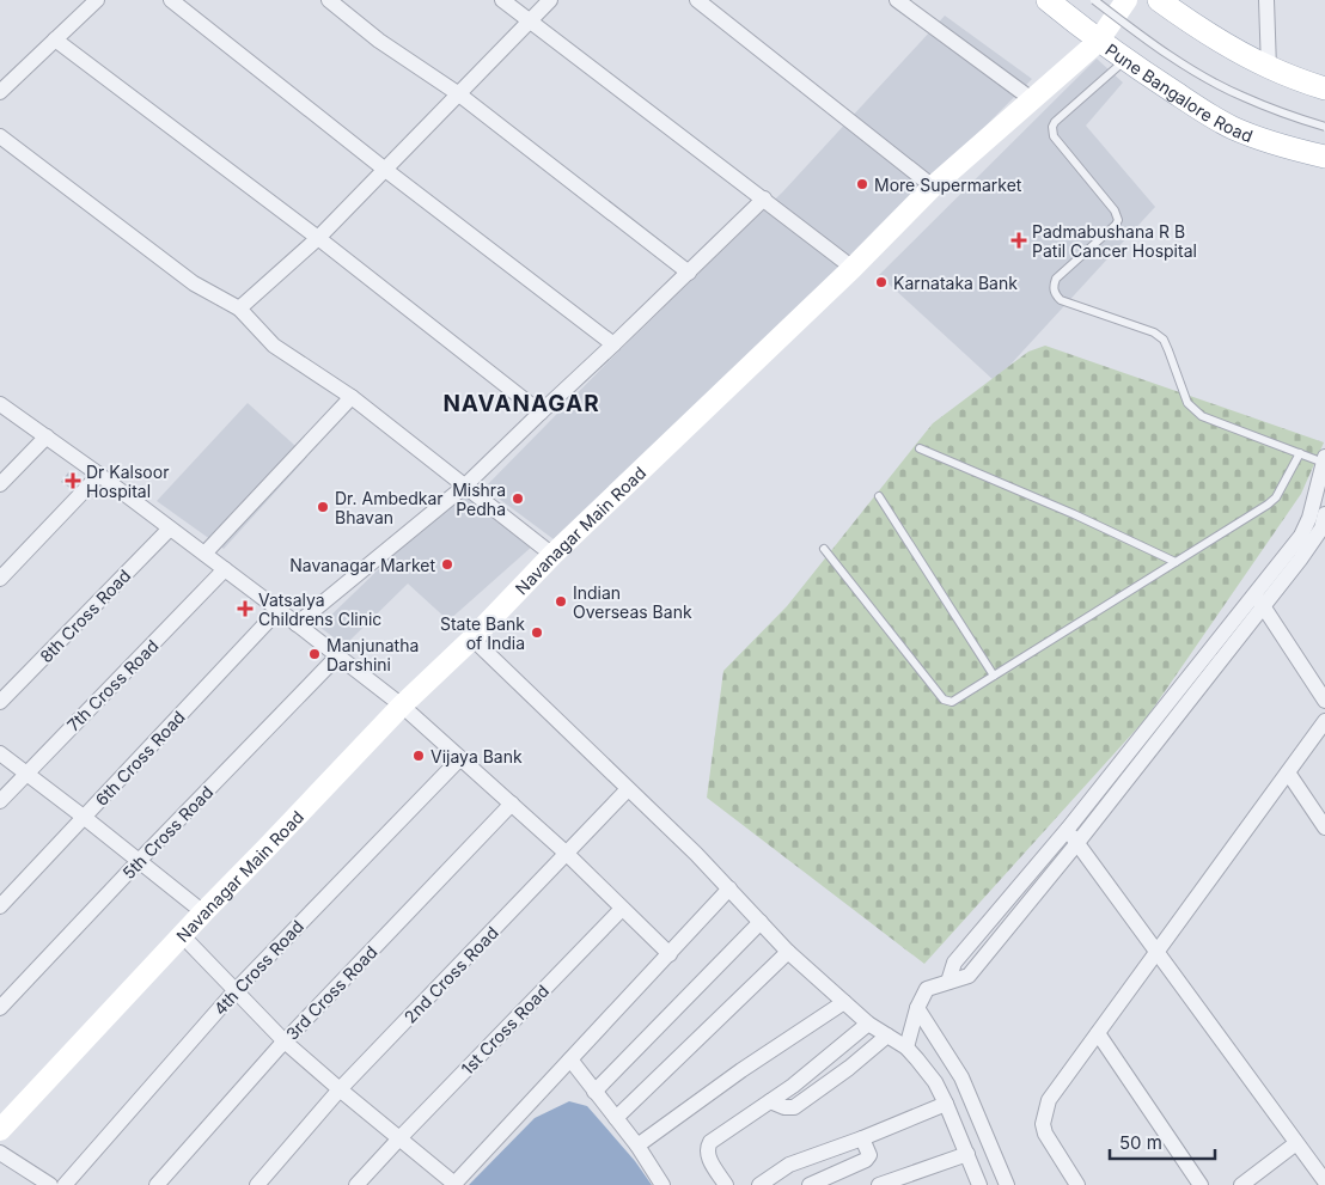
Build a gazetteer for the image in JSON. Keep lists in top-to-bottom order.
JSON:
{
  "streets": {
    "main road": ["Pune Bangalore Road", "Navanagar Main Road"],
    "street": [
      "8th Cross Road",
      "7th Cross Road",
      "6th Cross Road",
      "5th Cross Road",
      "4th Cross Road",
      "2nd Cross Road",
      "3rd Cross Road",
      "1st Cross Road"
    ]
  },
  "crossings": [
    ["Pune Bangalore Road", "Navanagar Main Road"]
  ],
  "districts": ["NAVANAGAR"],
  "places": {
    "other": [
      "More Supermarket",
      "Karnataka Bank",
      "Mishra Pedha",
      "Dr. Ambedkar Bhavan",
      "Navanagar Market",
      "Indian Overseas Bank",
      "State Bank of India",
      "Manjunatha Darshini",
      "Vijaya Bank"
    ],
    "health": ["Padmabushana R B Patil Cancer Hospital", "Dr Kalsoor Hospital", "Vatsalya Childrens Clinic"]
  },
  "scale_bar": "50 m"
}
